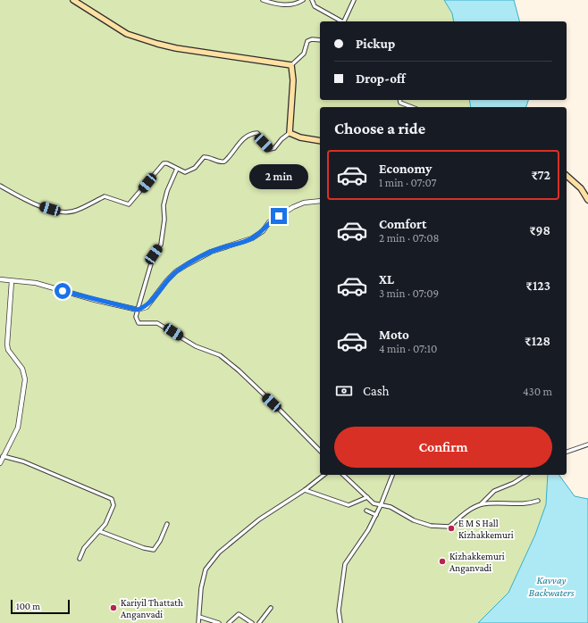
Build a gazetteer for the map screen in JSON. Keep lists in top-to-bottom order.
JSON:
{
  "water": ["Kavvay Backwaters"],
  "places": ["E M S Hall Kizhakkemuri", "Kizhakkemuri Anganvadi", "Kariyil Thattath Anganvadi"],
  "scale_bar": "100 m",
  "page": {
    "banner": ["Pickup", "Drop-off"],
    "heading": "Choose a ride",
    "list": [
      {
        "name": "Economy",
        "note": "1 min · 07:07",
        "value": "₹72"
      },
      {
        "name": "Comfort",
        "note": "2 min · 07:08",
        "value": "₹98"
      },
      {
        "name": "XL",
        "note": "3 min · 07:09",
        "value": "₹123"
      },
      {
        "name": "Moto",
        "note": "4 min · 07:10",
        "value": "₹128"
      }
    ],
    "bubble": "2 min",
    "pay": ["Cash", "430 m"],
    "buttons": "Confirm",
    "scale": "100 m"
  }
}
